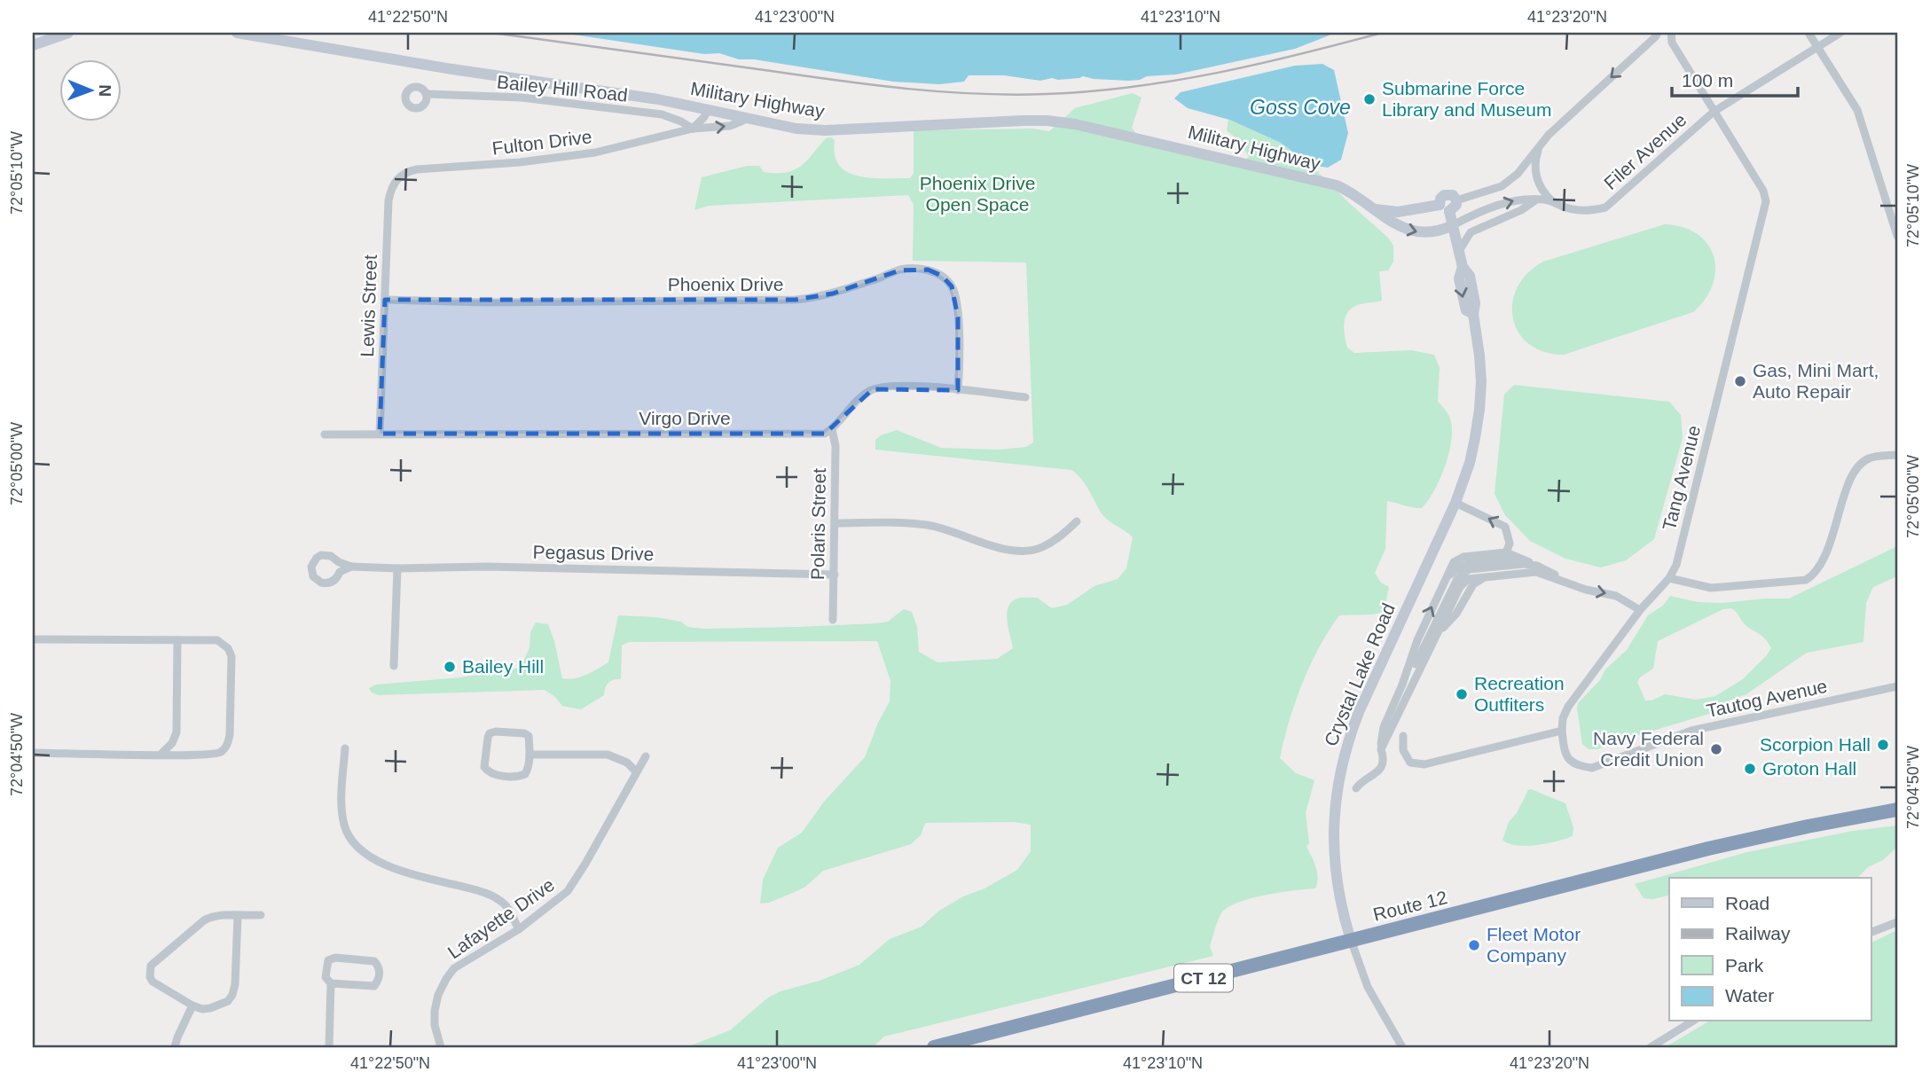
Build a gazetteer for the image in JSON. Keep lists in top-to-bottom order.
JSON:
{
  "streets": {
    "highway": ["Route 12", "CT 12"],
    "street": [
      "Bailey Hill Road",
      "Military Highway",
      "Fulton Drive",
      "Filer Avenue",
      "Phoenix Drive",
      "Lewis Street",
      "Virgo Drive",
      "Tang Avenue",
      "Polaris Street",
      "Pegasus Drive",
      "Crystal Lake Road",
      "Tautog Avenue",
      "Lafayette Drive"
    ]
  },
  "crossings": [
    ["Bailey Hill Road", "Fulton Drive"],
    ["Military Highway", "Fulton Drive"],
    ["Military Highway", "Filer Avenue"],
    ["Military Highway", "Crystal Lake Road"],
    ["Fulton Drive", "Lewis Street"],
    ["Filer Avenue", "Tang Avenue"],
    ["Filer Avenue", "Crystal Lake Road"],
    ["Phoenix Drive", "Lewis Street"],
    ["Lewis Street", "Virgo Drive"],
    ["Virgo Drive", "Polaris Street"],
    ["Tang Avenue", "Tautog Avenue"],
    ["Polaris Street", "Pegasus Drive"],
    ["Crystal Lake Road", "Route 12"]
  ],
  "water": ["Goss Cove"],
  "parks": ["Phoenix Drive Open Space"],
  "places": [
    "Submarine Force Library and Museum",
    "Gas, Mini Mart, Auto Repair",
    "Bailey Hill",
    "Recreation Outfiters",
    "Scorpion Hall",
    "Navy Federal Credit Union",
    "Groton Hall",
    "Fleet Motor Company"
  ],
  "legend": [
    "Road",
    "Railway",
    "Park",
    "Water"
  ],
  "scale_bar": "100 m",
  "north": "right",
  "coordinates": [
    "41°22'50\"N",
    "41°23'00\"N",
    "41°23'10\"N",
    "41°23'20\"N",
    "72°05'10\"W",
    "72°05'00\"W",
    "72°04'50\"W"
  ]
}
